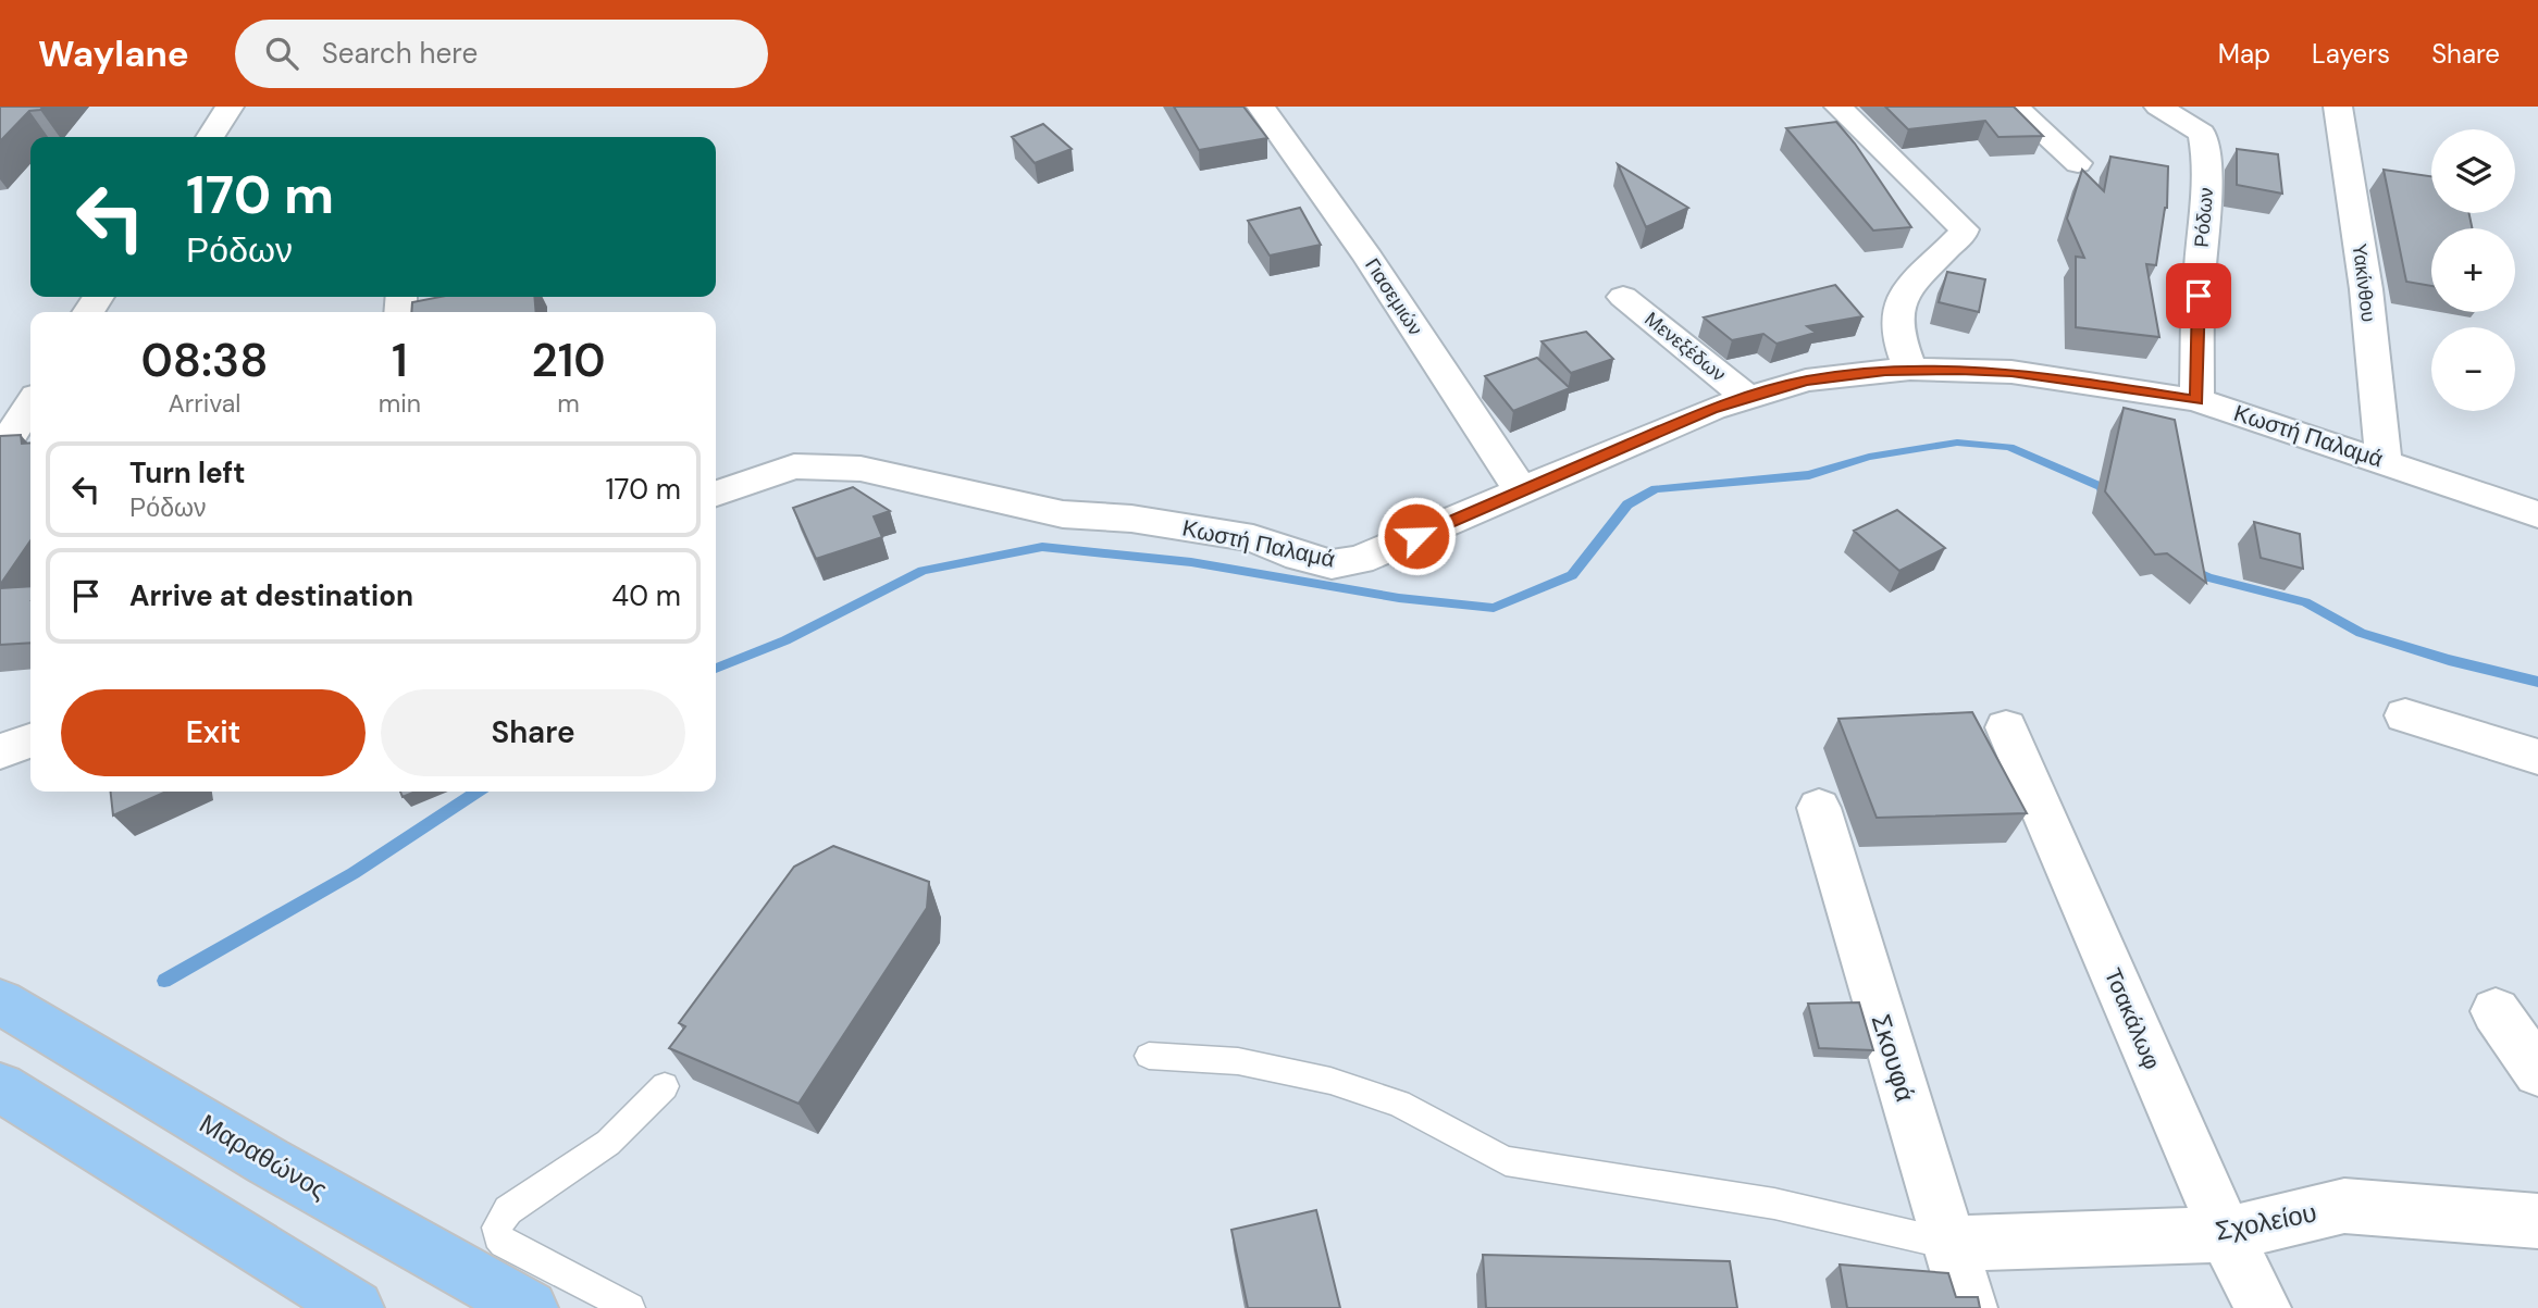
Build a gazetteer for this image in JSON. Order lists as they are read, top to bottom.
{
  "streets": {
    "main road": ["Μαραθώνος"],
    "street": [
      "Ρόδων",
      "Υακίνθου",
      "Γιασεμιών",
      "Μενεξέδων",
      "Κωστή Παλαμά",
      "Τσακάλωφ",
      "Σκουφά",
      "Σχολείου"
    ]
  },
  "crossings": [
    ["Ρόδων", "Κωστή Παλαμά"],
    ["Υακίνθου", "Κωστή Παλαμά"],
    ["Γιασεμιών", "Κωστή Παλαμά"],
    ["Μενεξέδων", "Κωστή Παλαμά"],
    ["Τσακάλωφ", "Σχολείου"],
    ["Σκουφά", "Σχολείου"]
  ],
  "page": {
    "header": "Waylane",
    "search": "Search here",
    "nav": ["Map", "Layers", "Share"],
    "map_buttons": ["+", "−"],
    "turn": ["170 m", "Ρόδων"],
    "eta": [
      "08:38",
      "Arrival",
      "1",
      "min",
      "210",
      "m"
    ],
    "list": [
      {
        "name": "Turn left",
        "note": "Ρόδων",
        "value": "170 m"
      },
      {
        "name": "Arrive at destination",
        "value": "40 m"
      }
    ],
    "buttons": ["Exit", "Share"]
  }
}
